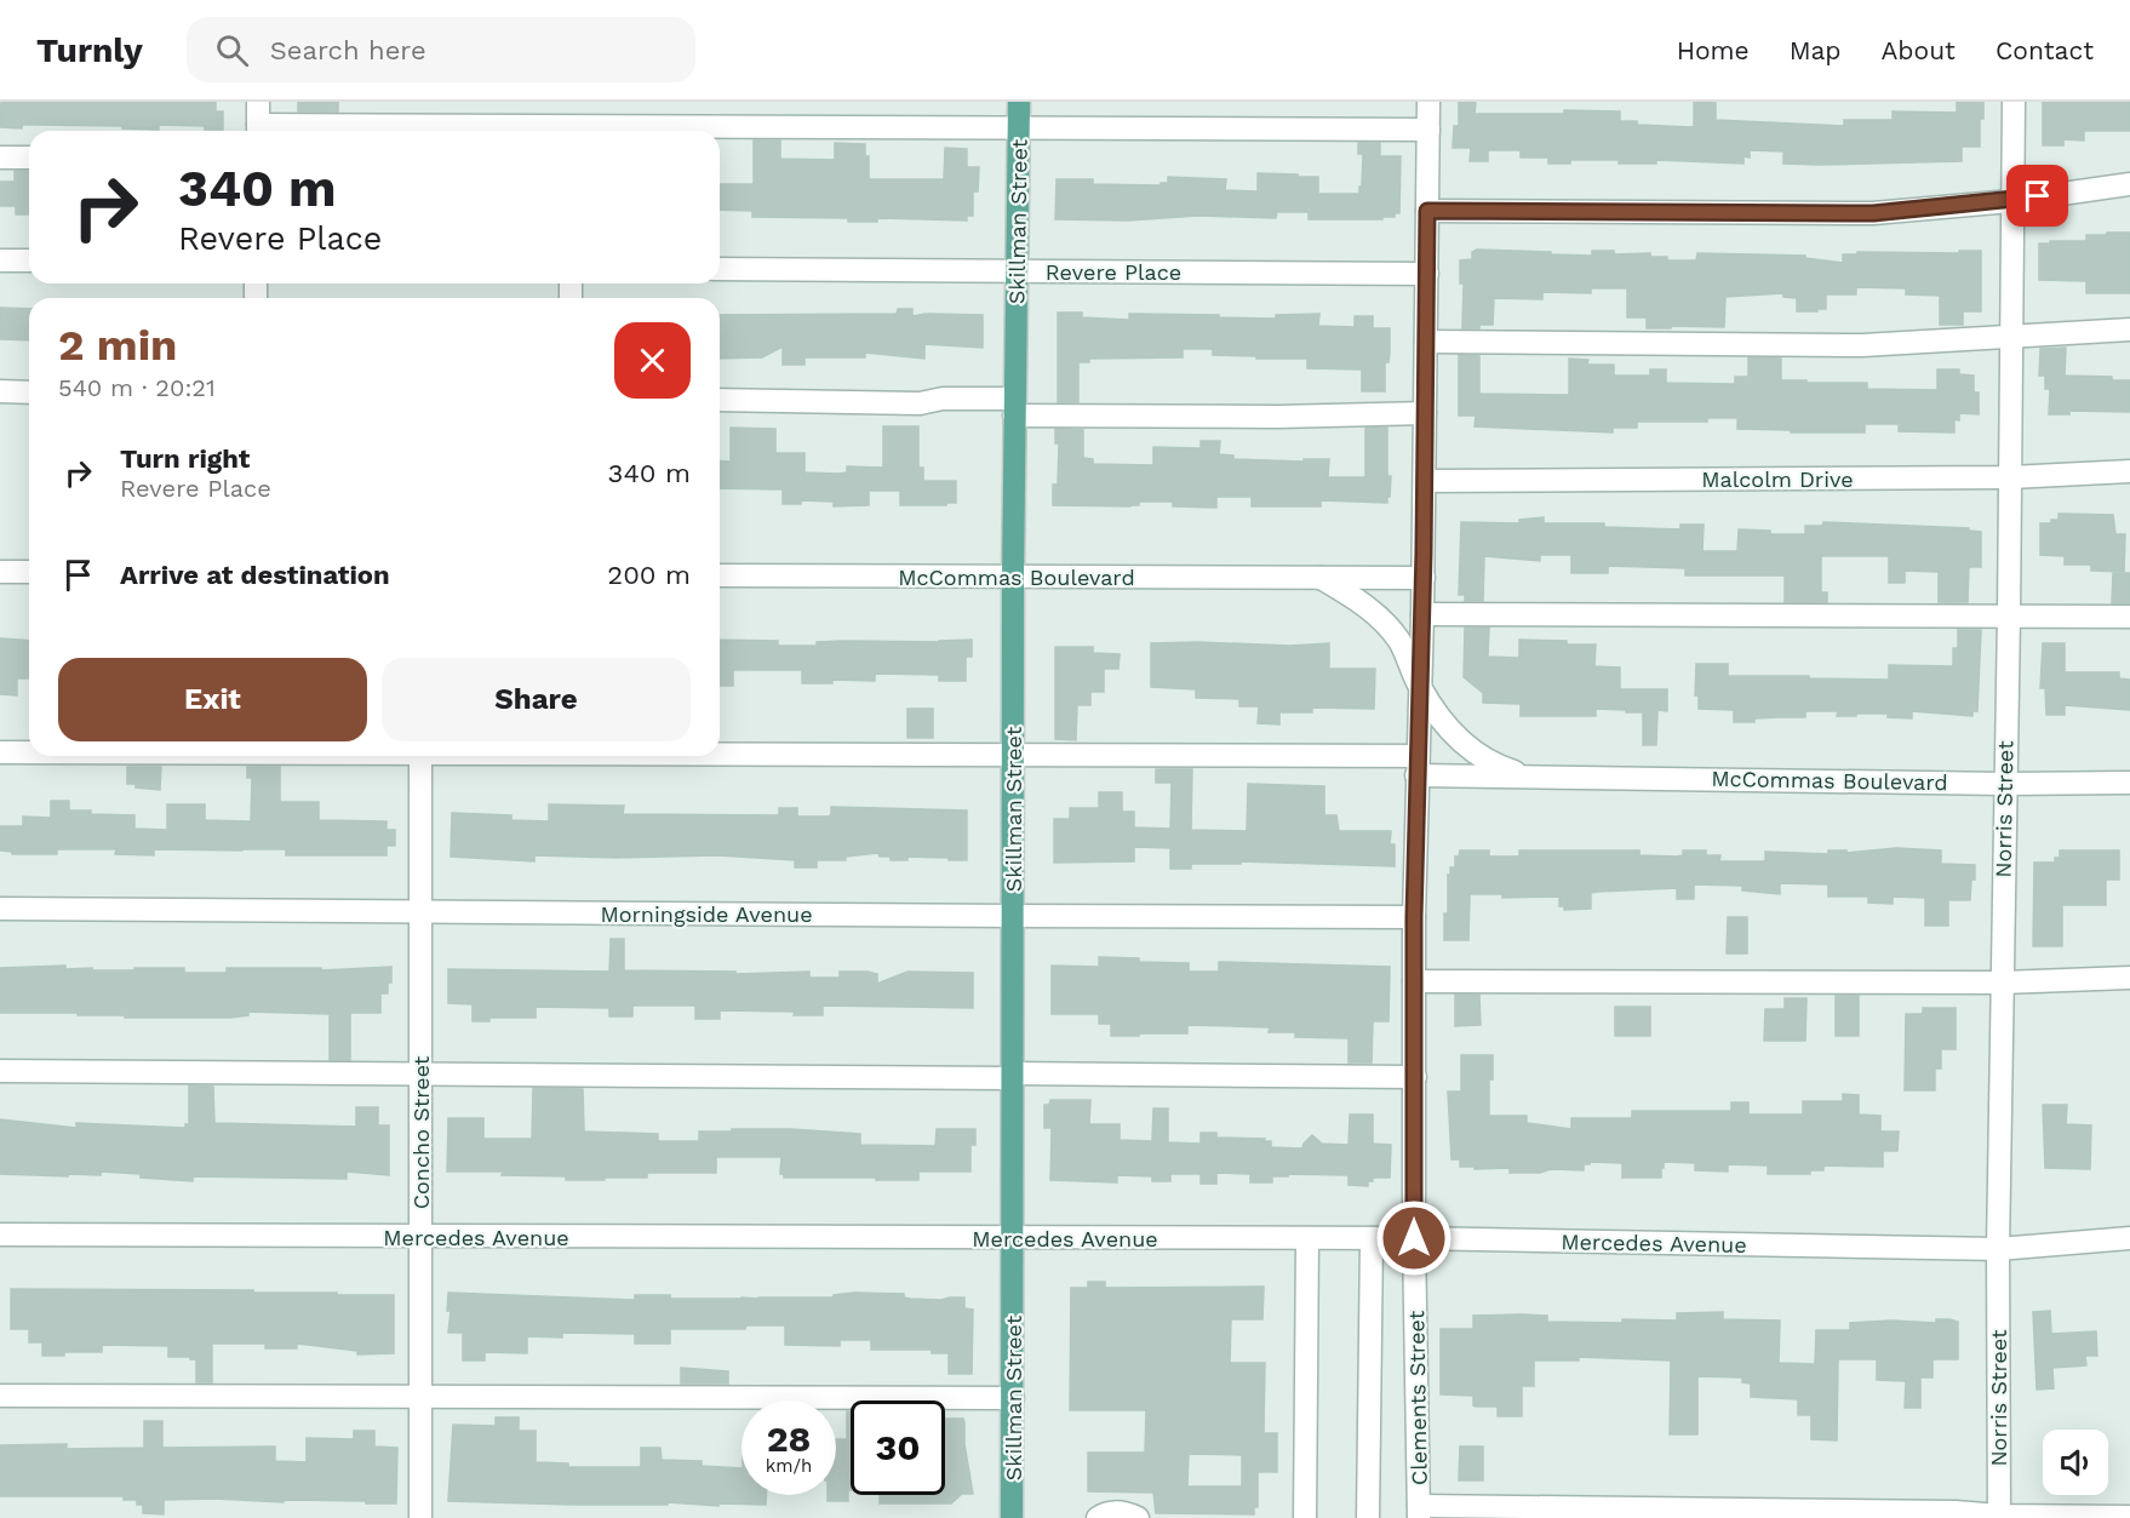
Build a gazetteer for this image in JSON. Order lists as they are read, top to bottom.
{
  "streets": {
    "main road": ["Skillman Street"],
    "street": [
      "Revere Place",
      "Malcolm Drive",
      "McCommas Boulevard",
      "Norris Street",
      "Morningside Avenue",
      "Concho Street",
      "Mercedes Avenue",
      "Clements Street"
    ]
  },
  "crossings": [
    ["Skillman Street", "Revere Place"],
    ["Skillman Street", "McCommas Boulevard"],
    ["Skillman Street", "Morningside Avenue"],
    ["Skillman Street", "Mercedes Avenue"],
    ["Revere Place", "Clements Street"],
    ["Malcolm Drive", "Norris Street"],
    ["Malcolm Drive", "Clements Street"],
    ["McCommas Boulevard", "Norris Street"],
    ["McCommas Boulevard", "Clements Street"],
    ["Norris Street", "Mercedes Avenue"],
    ["Morningside Avenue", "Concho Street"],
    ["Morningside Avenue", "Clements Street"],
    ["Concho Street", "Mercedes Avenue"],
    ["Mercedes Avenue", "Clements Street"]
  ],
  "page": {
    "header": "Turnly",
    "search": "Search here",
    "nav": [
      "Home",
      "Map",
      "About",
      "Contact"
    ],
    "turn": ["340 m", "Revere Place"],
    "heading": ["2 min", "540 m · 20:21"],
    "list": [
      {
        "name": "Turn right",
        "note": "Revere Place",
        "value": "340 m"
      },
      {
        "name": "Arrive at destination",
        "value": "200 m"
      }
    ],
    "buttons": ["Exit", "Share"],
    "speed": "28 km/h",
    "limit": "30"
  }
}
